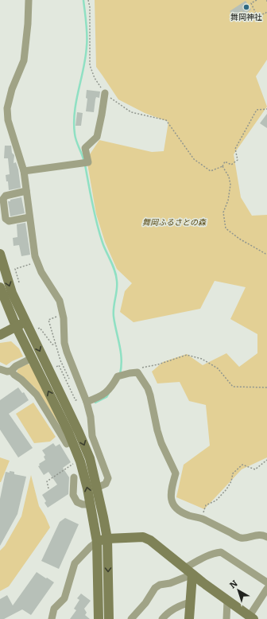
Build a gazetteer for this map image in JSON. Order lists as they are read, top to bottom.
{
  "parks": ["舞岡ふるさとの森"],
  "places": ["舞岡神社"],
  "north": "top left"
}
